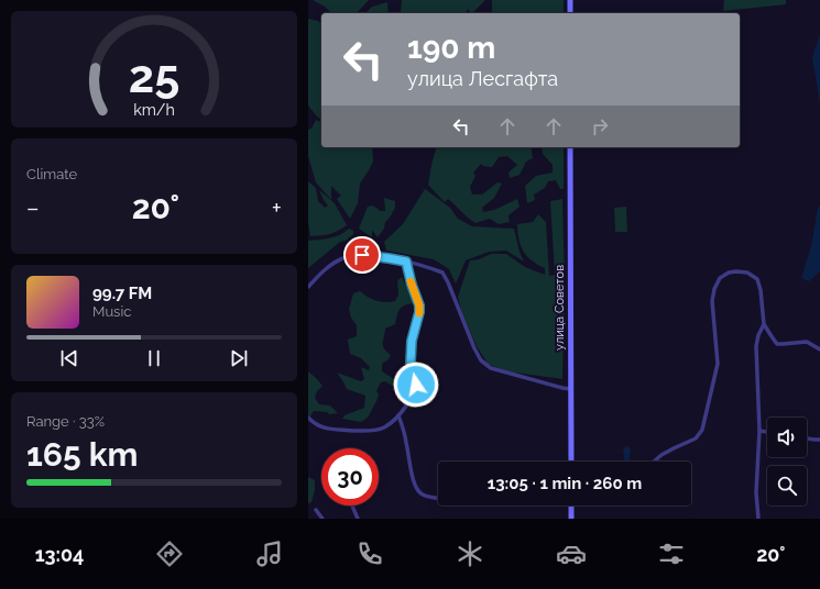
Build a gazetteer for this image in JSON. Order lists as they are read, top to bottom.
{
  "streets": {
    "main road": ["улица Советов"]
  },
  "page": {
    "turn": ["190 m", "улица Лесгафта"],
    "tile": [
      "Climate",
      ["Range · 33%", "165 km"]
    ],
    "heat": ["−", "20°", "+"],
    "song": ["99.7 FM", "Music"],
    "limit": "30",
    "trip": "13:05 · 1 min · 260 m",
    "tabs": ["13:04", "20°"],
    "gauge": ["25", "km/h"]
  }
}
